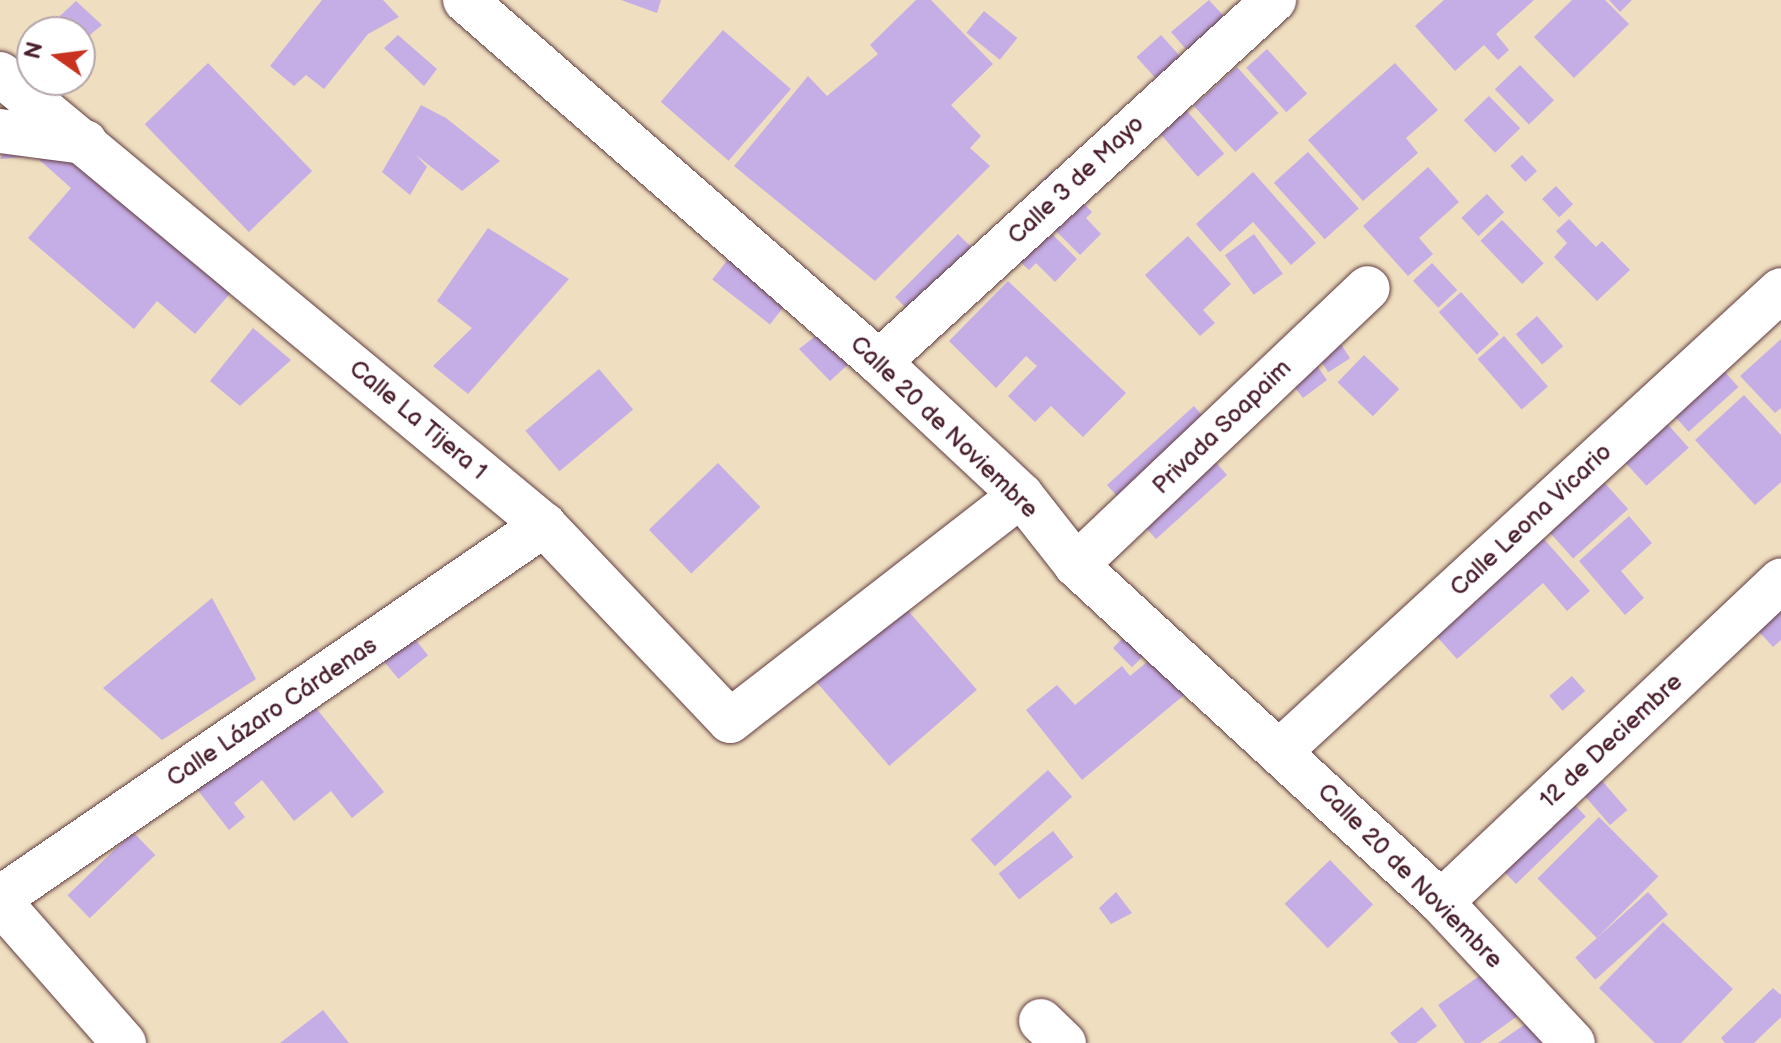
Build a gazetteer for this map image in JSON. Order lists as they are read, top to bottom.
{
  "streets": {
    "street": [
      "Calle 3 de Mayo",
      "Calle La Tijera 1",
      "Calle 20 de Noviembre",
      "Privada Soapaim",
      "Calle Leona Vicario",
      "Calle Lázaro Cárdenas",
      "12 de Deciembre"
    ]
  },
  "crossings": [
    ["Calle 3 de Mayo", "Calle 20 de Noviembre"],
    ["Calle La Tijera 1", "Calle 20 de Noviembre"],
    ["Calle La Tijera 1", "Calle Lázaro Cárdenas"],
    ["Calle 20 de Noviembre", "Privada Soapaim"],
    ["Calle 20 de Noviembre", "Calle Leona Vicario"],
    ["Calle 20 de Noviembre", "12 de Deciembre"]
  ],
  "north": "left"
}
